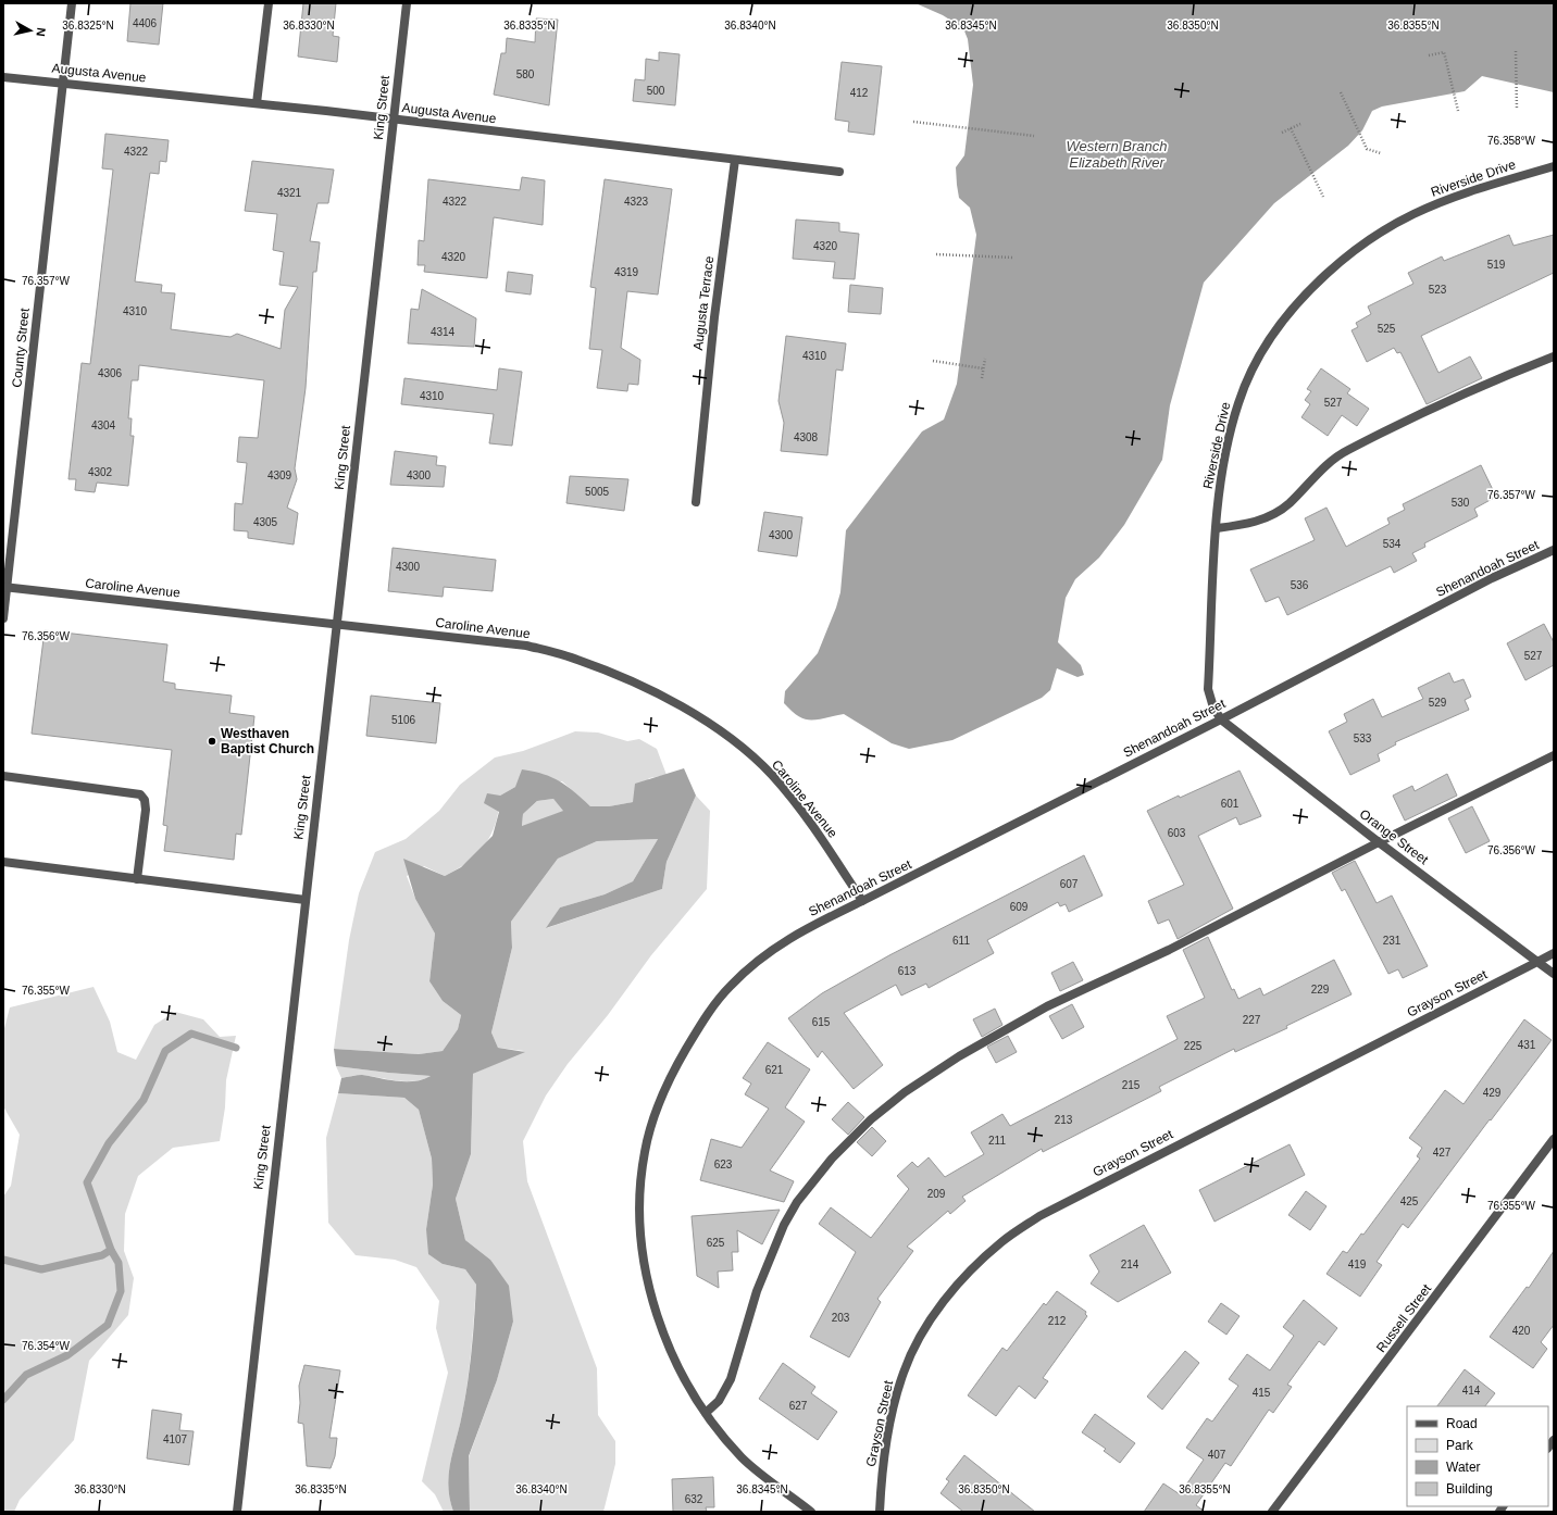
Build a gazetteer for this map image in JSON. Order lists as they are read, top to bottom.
{
  "streets": {
    "street": [
      "Augusta Avenue",
      "King Street",
      "Riverside Drive",
      "Augusta Terrace",
      "County Street",
      "Shenandoah Street",
      "Caroline Avenue",
      "Orange Street",
      "Grayson Street",
      "Russell Street"
    ]
  },
  "crossings": [
    ["Augusta Avenue", "King Street"],
    ["Augusta Avenue", "Augusta Terrace"],
    ["Augusta Avenue", "County Street"],
    ["King Street", "Caroline Avenue"],
    ["Riverside Drive", "Shenandoah Street"],
    ["Riverside Drive", "Orange Street"],
    ["County Street", "Caroline Avenue"],
    ["Shenandoah Street", "Caroline Avenue"],
    ["Shenandoah Street", "Orange Street"],
    ["Orange Street", "Grayson Street"]
  ],
  "water": ["Western Branch Elizabeth River"],
  "places": ["Westhaven Baptist Church"],
  "house_numbers": [
    "4406",
    "580",
    "500",
    "412",
    "4322",
    "4321",
    "4322",
    "4323",
    "4320",
    "4320",
    "519",
    "4319",
    "523",
    "4310",
    "525",
    "4314",
    "4310",
    "4306",
    "4310",
    "527",
    "4304",
    "4308",
    "4302",
    "4309",
    "4300",
    "5005",
    "530",
    "4305",
    "4300",
    "534",
    "4300",
    "536",
    "527",
    "529",
    "5106",
    "533",
    "601",
    "603",
    "607",
    "609",
    "611",
    "231",
    "613",
    "229",
    "227",
    "615",
    "431",
    "225",
    "621",
    "215",
    "429",
    "213",
    "211",
    "427",
    "623",
    "209",
    "425",
    "625",
    "214",
    "419",
    "203",
    "212",
    "420",
    "414",
    "415",
    "627",
    "4107",
    "407",
    "632"
  ],
  "legend": [
    "Road",
    "Park",
    "Water",
    "Building"
  ],
  "north": "right",
  "coordinates": [
    "36.8325°N",
    "36.8330°N",
    "36.8335°N",
    "36.8340°N",
    "36.8345°N",
    "36.8350°N",
    "36.8355°N",
    "76.358°W",
    "76.357°W",
    "76.356°W",
    "76.355°W",
    "76.354°W"
  ]
}
